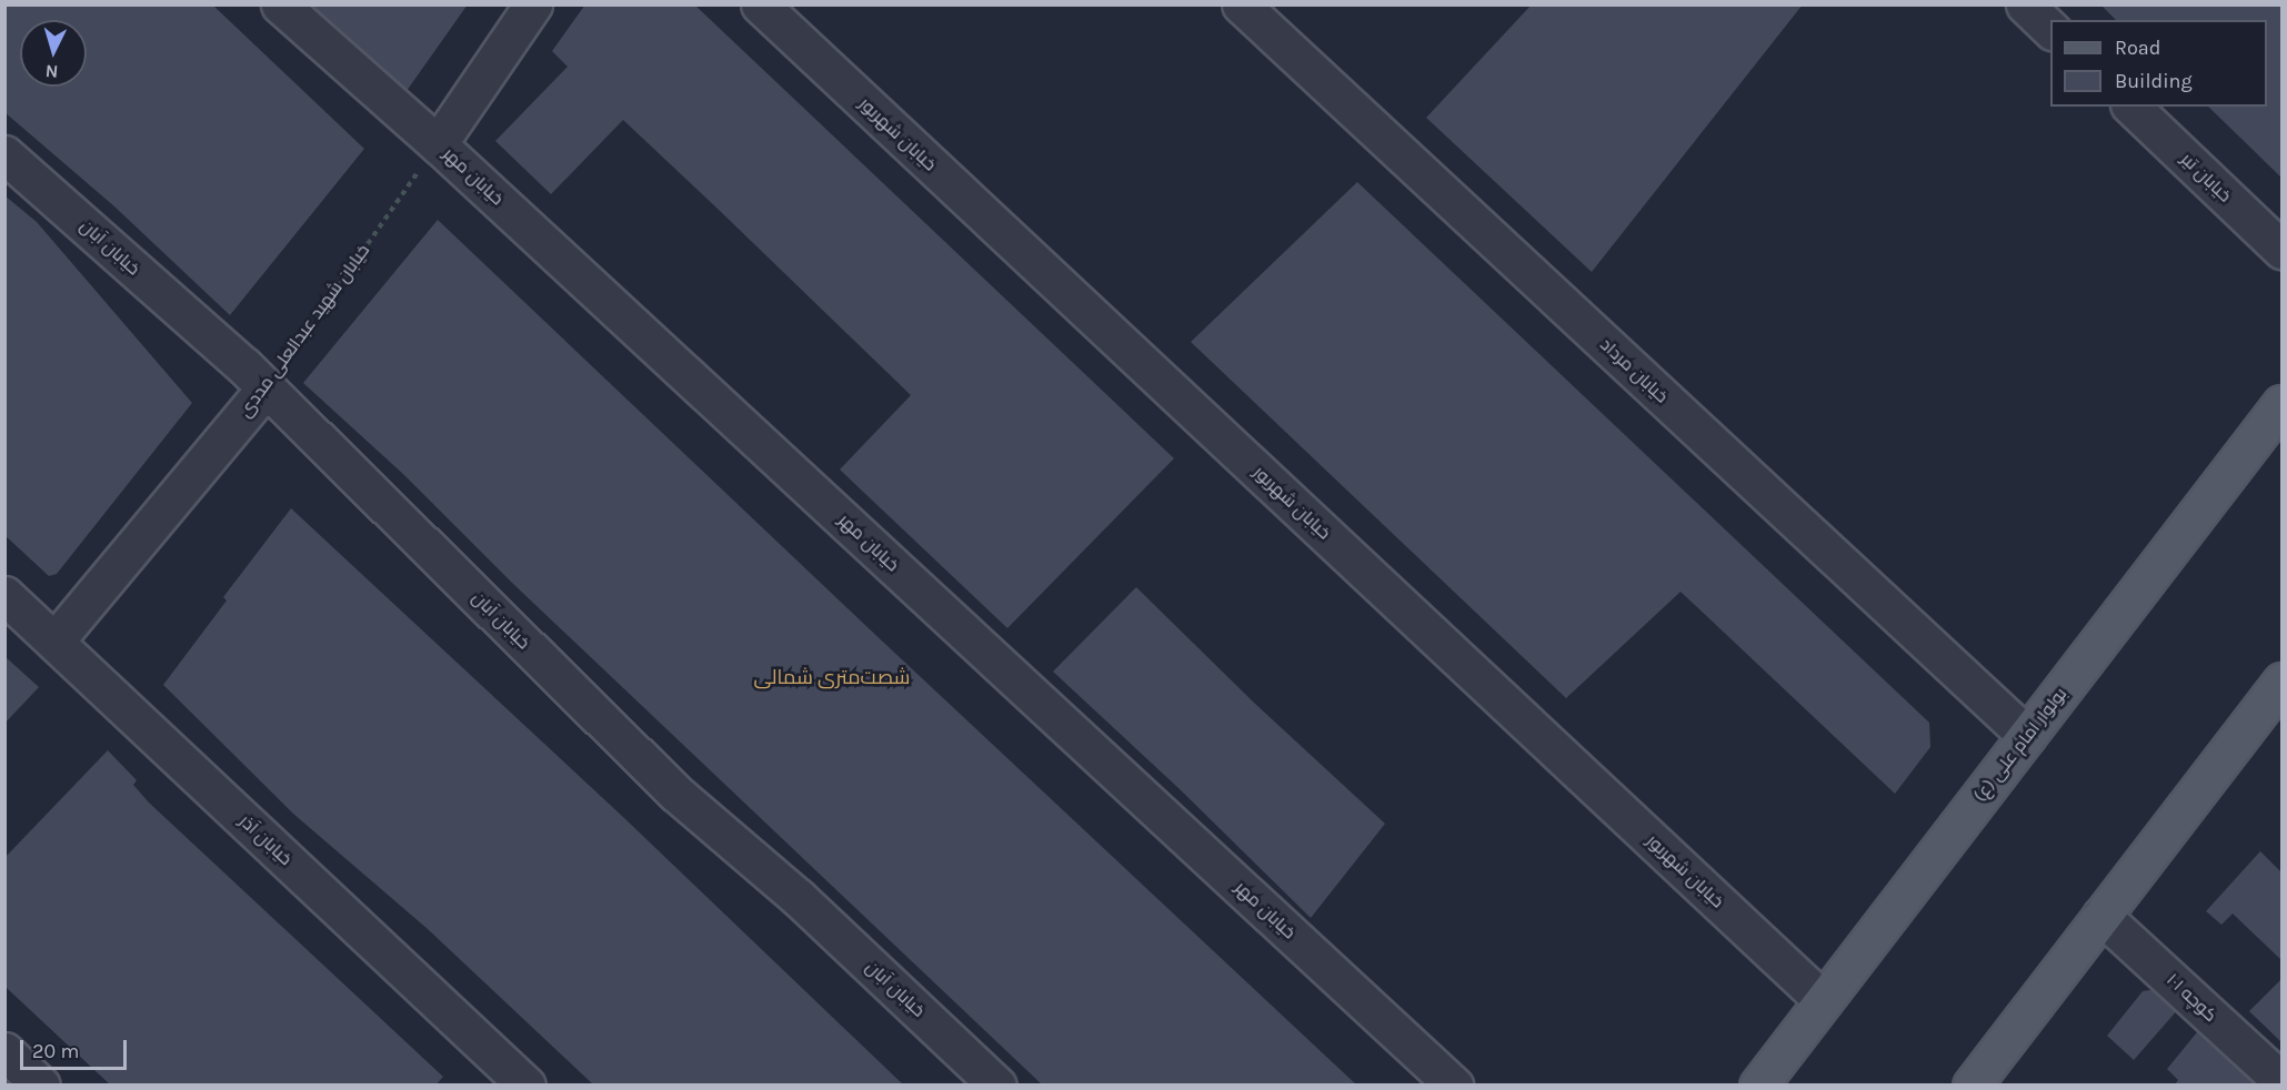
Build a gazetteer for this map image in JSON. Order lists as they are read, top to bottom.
{
  "streets": {
    "main road": ["بولوار امام علی (ع)"],
    "street": [
      "خیابان شهریور",
      "خیابان مهر",
      "خیابان تیر",
      "خیابان آبان",
      "خیابان شهید عبدالعلی مددی",
      "خیابان مرداد",
      "خیابان آذر",
      "کوچه ۱۰۱"
    ]
  },
  "crossings": [
    ["خیابان شهریور", "بولوار امام علی (ع)"],
    ["خیابان مهر", "خیابان شهید عبدالعلی مددی"],
    ["خیابان آبان", "خیابان شهید عبدالعلی مددی"],
    ["خیابان شهید عبدالعلی مددی", "خیابان آذر"],
    ["خیابان مرداد", "بولوار امام علی (ع)"]
  ],
  "districts": ["شصت‌متری شمالی"],
  "legend": ["Road", "Building"],
  "scale_bar": "20 m",
  "north": "bottom"
}
